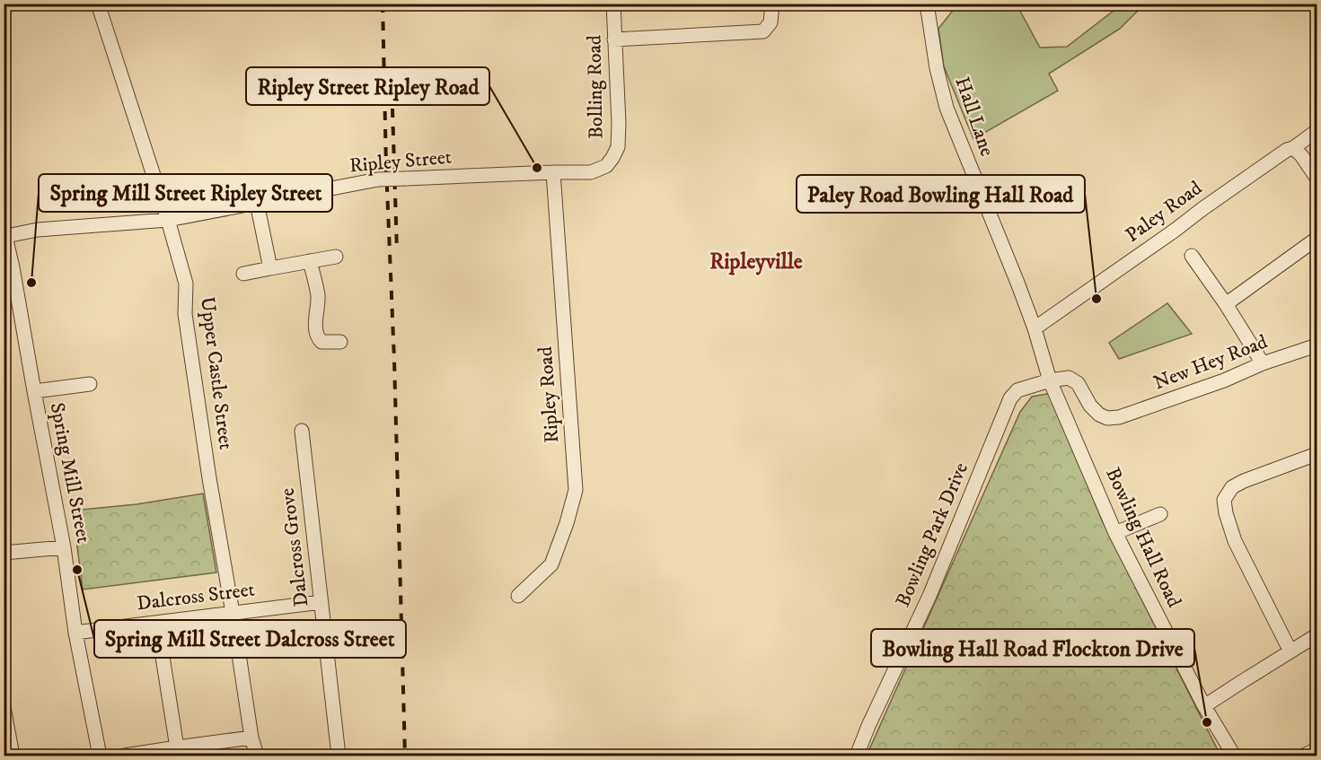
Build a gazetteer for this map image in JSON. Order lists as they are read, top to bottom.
{
  "streets": {
    "street": [
      "Bolling Road",
      "Hall Lane",
      "Ripley Street",
      "Paley Road",
      "New Hey Road",
      "Upper Castle Street",
      "Ripley Road",
      "Spring Mill Street",
      "Bowling Park Drive",
      "Bowling Hall Road",
      "Dalcross Grove",
      "Dalcross Street"
    ]
  },
  "crossings": [
    ["Bolling Road", "Ripley Street"],
    ["Hall Lane", "Paley Road"],
    ["Hall Lane", "Bowling Hall Road"],
    ["Ripley Street", "Upper Castle Street"],
    ["Ripley Street", "Ripley Road"],
    ["Ripley Street", "Spring Mill Street"],
    ["Paley Road", "Bowling Hall Road"],
    ["New Hey Road", "Bowling Park Drive"],
    ["New Hey Road", "Bowling Hall Road"],
    ["Upper Castle Street", "Dalcross Street"],
    ["Spring Mill Street", "Dalcross Street"],
    ["Bowling Park Drive", "Bowling Hall Road"],
    ["Dalcross Grove", "Dalcross Street"]
  ],
  "districts": ["Ripleyville"],
  "places": [
    "Ripley Street Ripley Road",
    "Spring Mill Street Ripley Street",
    "Paley Road Bowling Hall Road",
    "Spring Mill Street Dalcross Street",
    "Bowling Hall Road Flockton Drive"
  ]
}
